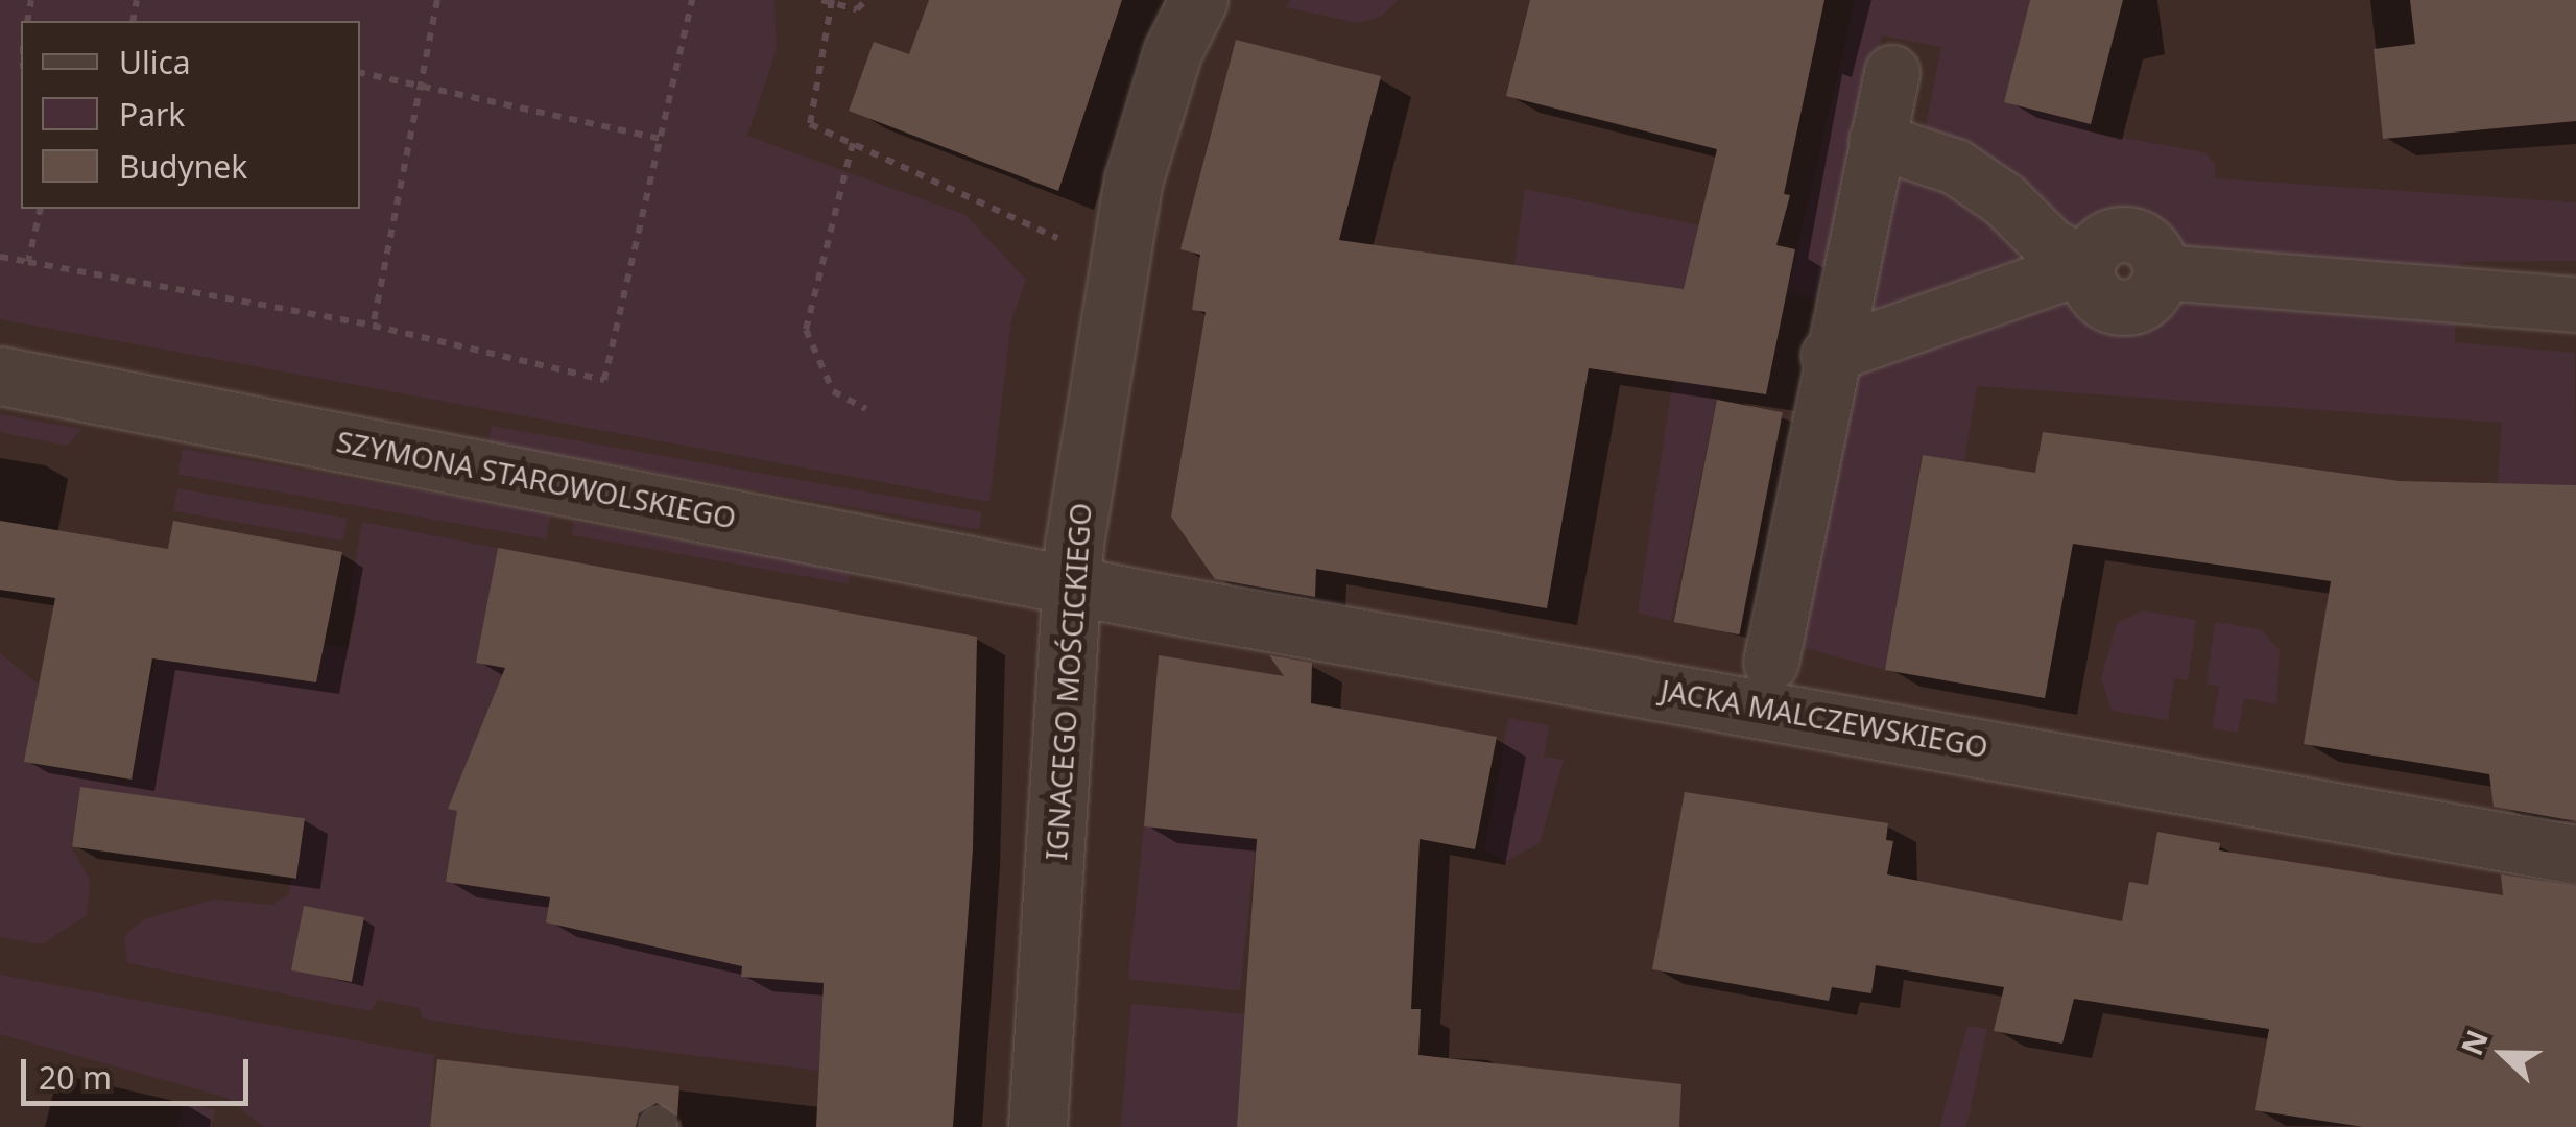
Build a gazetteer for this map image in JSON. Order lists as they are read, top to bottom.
{
  "streets": {
    "street": ["SZYMONA STAROWOLSKIEGO", "IGNACEGO MOŚCICKIEGO", "JACKA MALCZEWSKIEGO"]
  },
  "crossings": [
    ["SZYMONA STAROWOLSKIEGO", "IGNACEGO MOŚCICKIEGO"],
    ["SZYMONA STAROWOLSKIEGO", "JACKA MALCZEWSKIEGO"],
    ["IGNACEGO MOŚCICKIEGO", "JACKA MALCZEWSKIEGO"]
  ],
  "legend": ["Ulica", "Park", "Budynek"],
  "scale_bar": "20 m",
  "north": "left"
}
